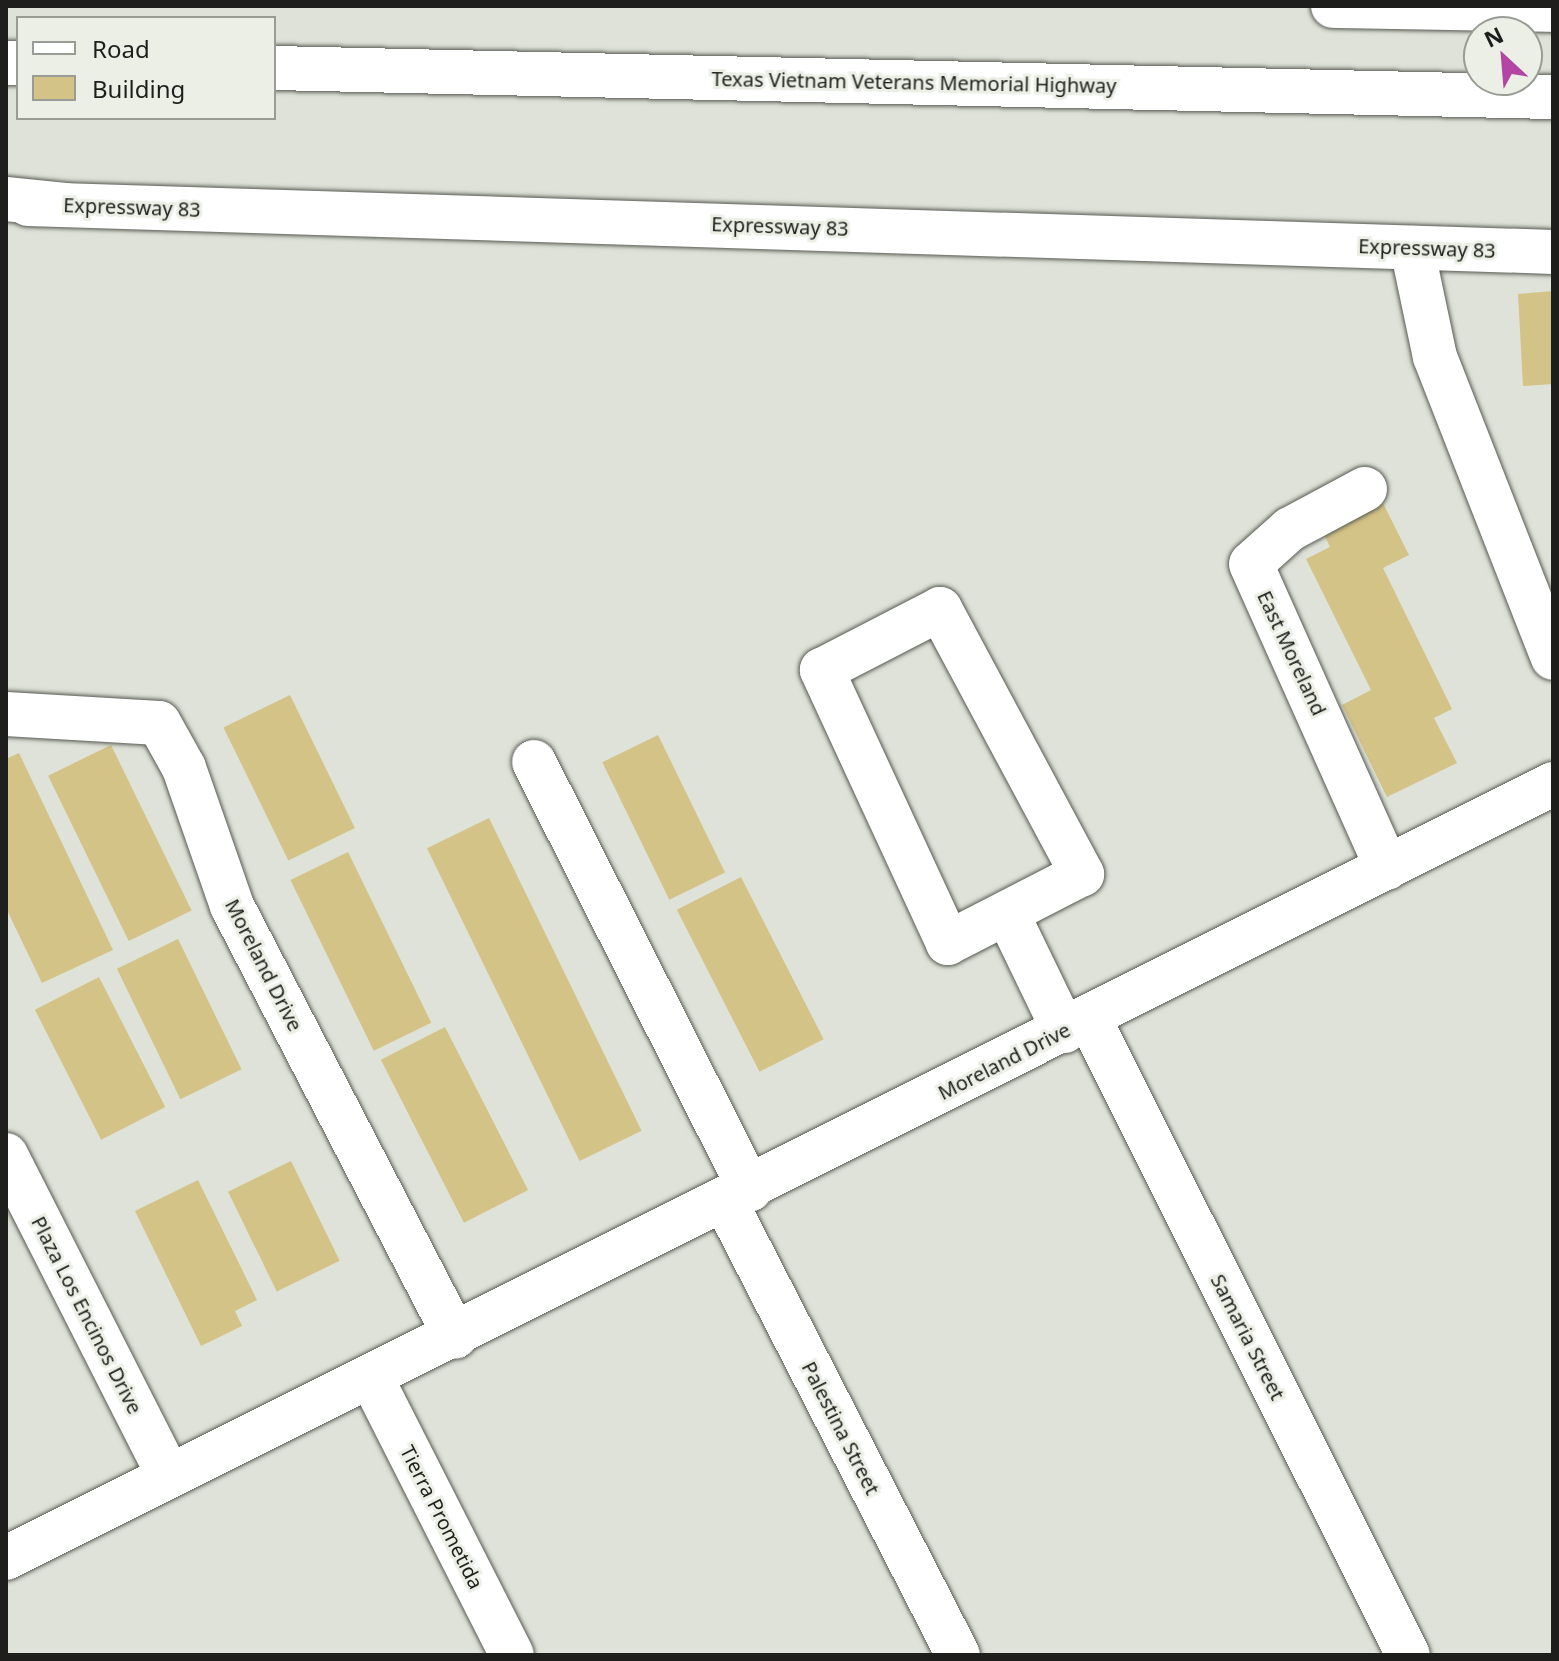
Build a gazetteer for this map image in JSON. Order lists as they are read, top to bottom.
{
  "streets": {
    "main road": [
      "Texas Vietnam Veterans Memorial Highway",
      "Expressway 83",
      "East Moreland",
      "Moreland Drive",
      "Plaza Los Encinos Drive",
      "Samaria Street",
      "Palestina Street",
      "Tierra Prometida"
    ]
  },
  "crossings": [
    ["East Moreland", "Moreland Drive"],
    ["Moreland Drive", "Plaza Los Encinos Drive"],
    ["Moreland Drive", "Samaria Street"],
    ["Moreland Drive", "Palestina Street"],
    ["Moreland Drive", "Tierra Prometida"]
  ],
  "legend": ["Road", "Building"],
  "north": "top left"
}
